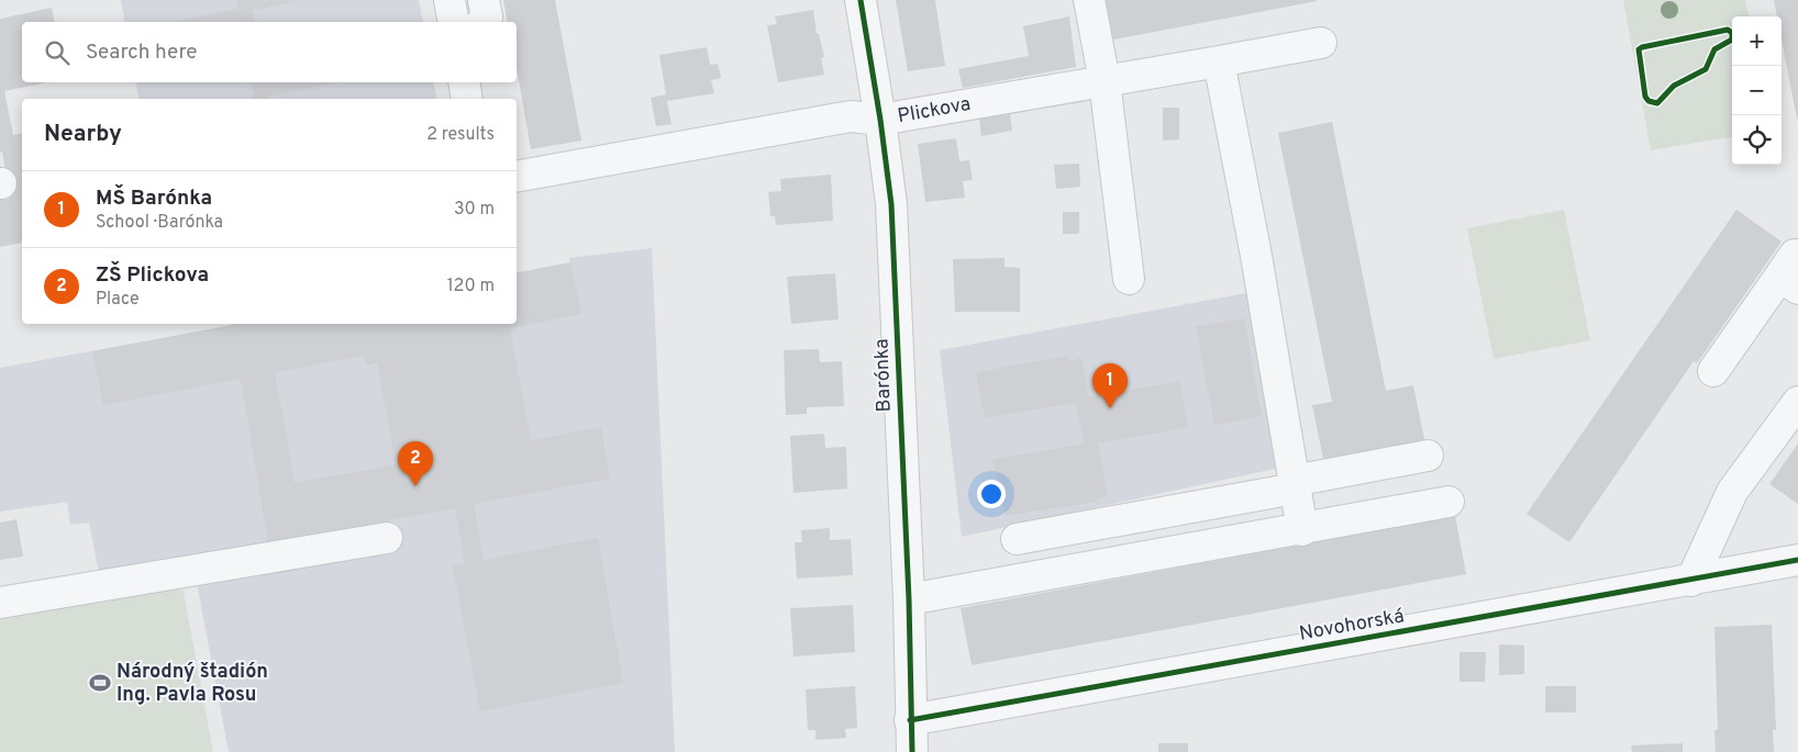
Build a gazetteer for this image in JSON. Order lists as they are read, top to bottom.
{
  "streets": {
    "street": ["Plickova", "Barónka", "Novohorská"]
  },
  "crossings": [
    ["Plickova", "Barónka"],
    ["Barónka", "Novohorská"]
  ],
  "places": {
    "sports": ["Národný štadión Ing. Pavla Rosu"]
  },
  "page": {
    "map_buttons": ["+", "−"],
    "search": "Search here",
    "heading": ["Nearby", "2 results"],
    "list": [
      {
        "mark": "1",
        "name": "MŠ Barónka",
        "note": "School · Barónka",
        "value": "30 m"
      },
      {
        "mark": "2",
        "name": "ZŠ Plickova",
        "note": "Place",
        "value": "120 m"
      }
    ],
    "pins": ["1", "2"]
  }
}
